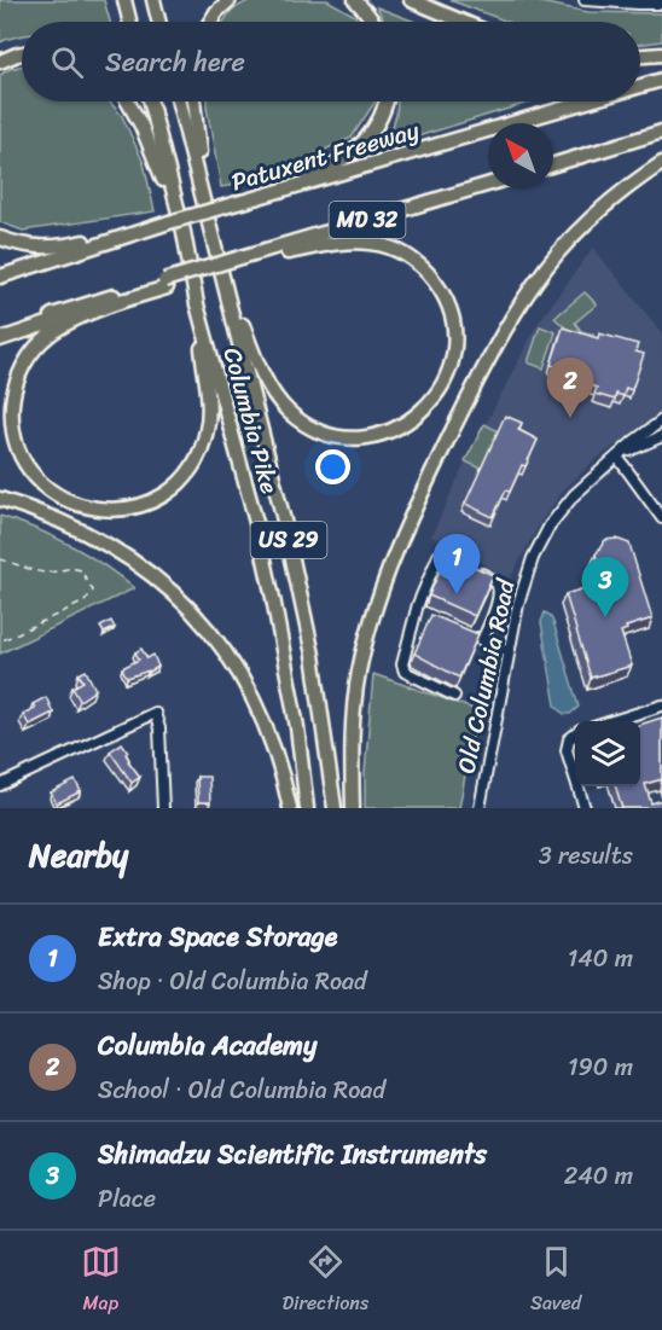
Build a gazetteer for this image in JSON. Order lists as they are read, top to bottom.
{
  "streets": {
    "highway": [
      "Patuxent Freeway",
      "MD 32",
      "Columbia Pike",
      "US 29"
    ],
    "street": ["Old Columbia Road"]
  },
  "north": "top left",
  "page": {
    "search": "Search here",
    "pins": ["2", "1", "3"],
    "heading": ["Nearby", "3 results"],
    "list": [
      {
        "mark": "1",
        "name": "Extra Space Storage",
        "note": "Shop · Old Columbia Road",
        "value": "140 m"
      },
      {
        "mark": "2",
        "name": "Columbia Academy",
        "note": "School · Old Columbia Road",
        "value": "190 m"
      },
      {
        "mark": "3",
        "name": "Shimadzu Scientific Instruments",
        "note": "Place",
        "value": "240 m"
      }
    ],
    "nav": ["Map", "Directions", "Saved"]
  }
}
